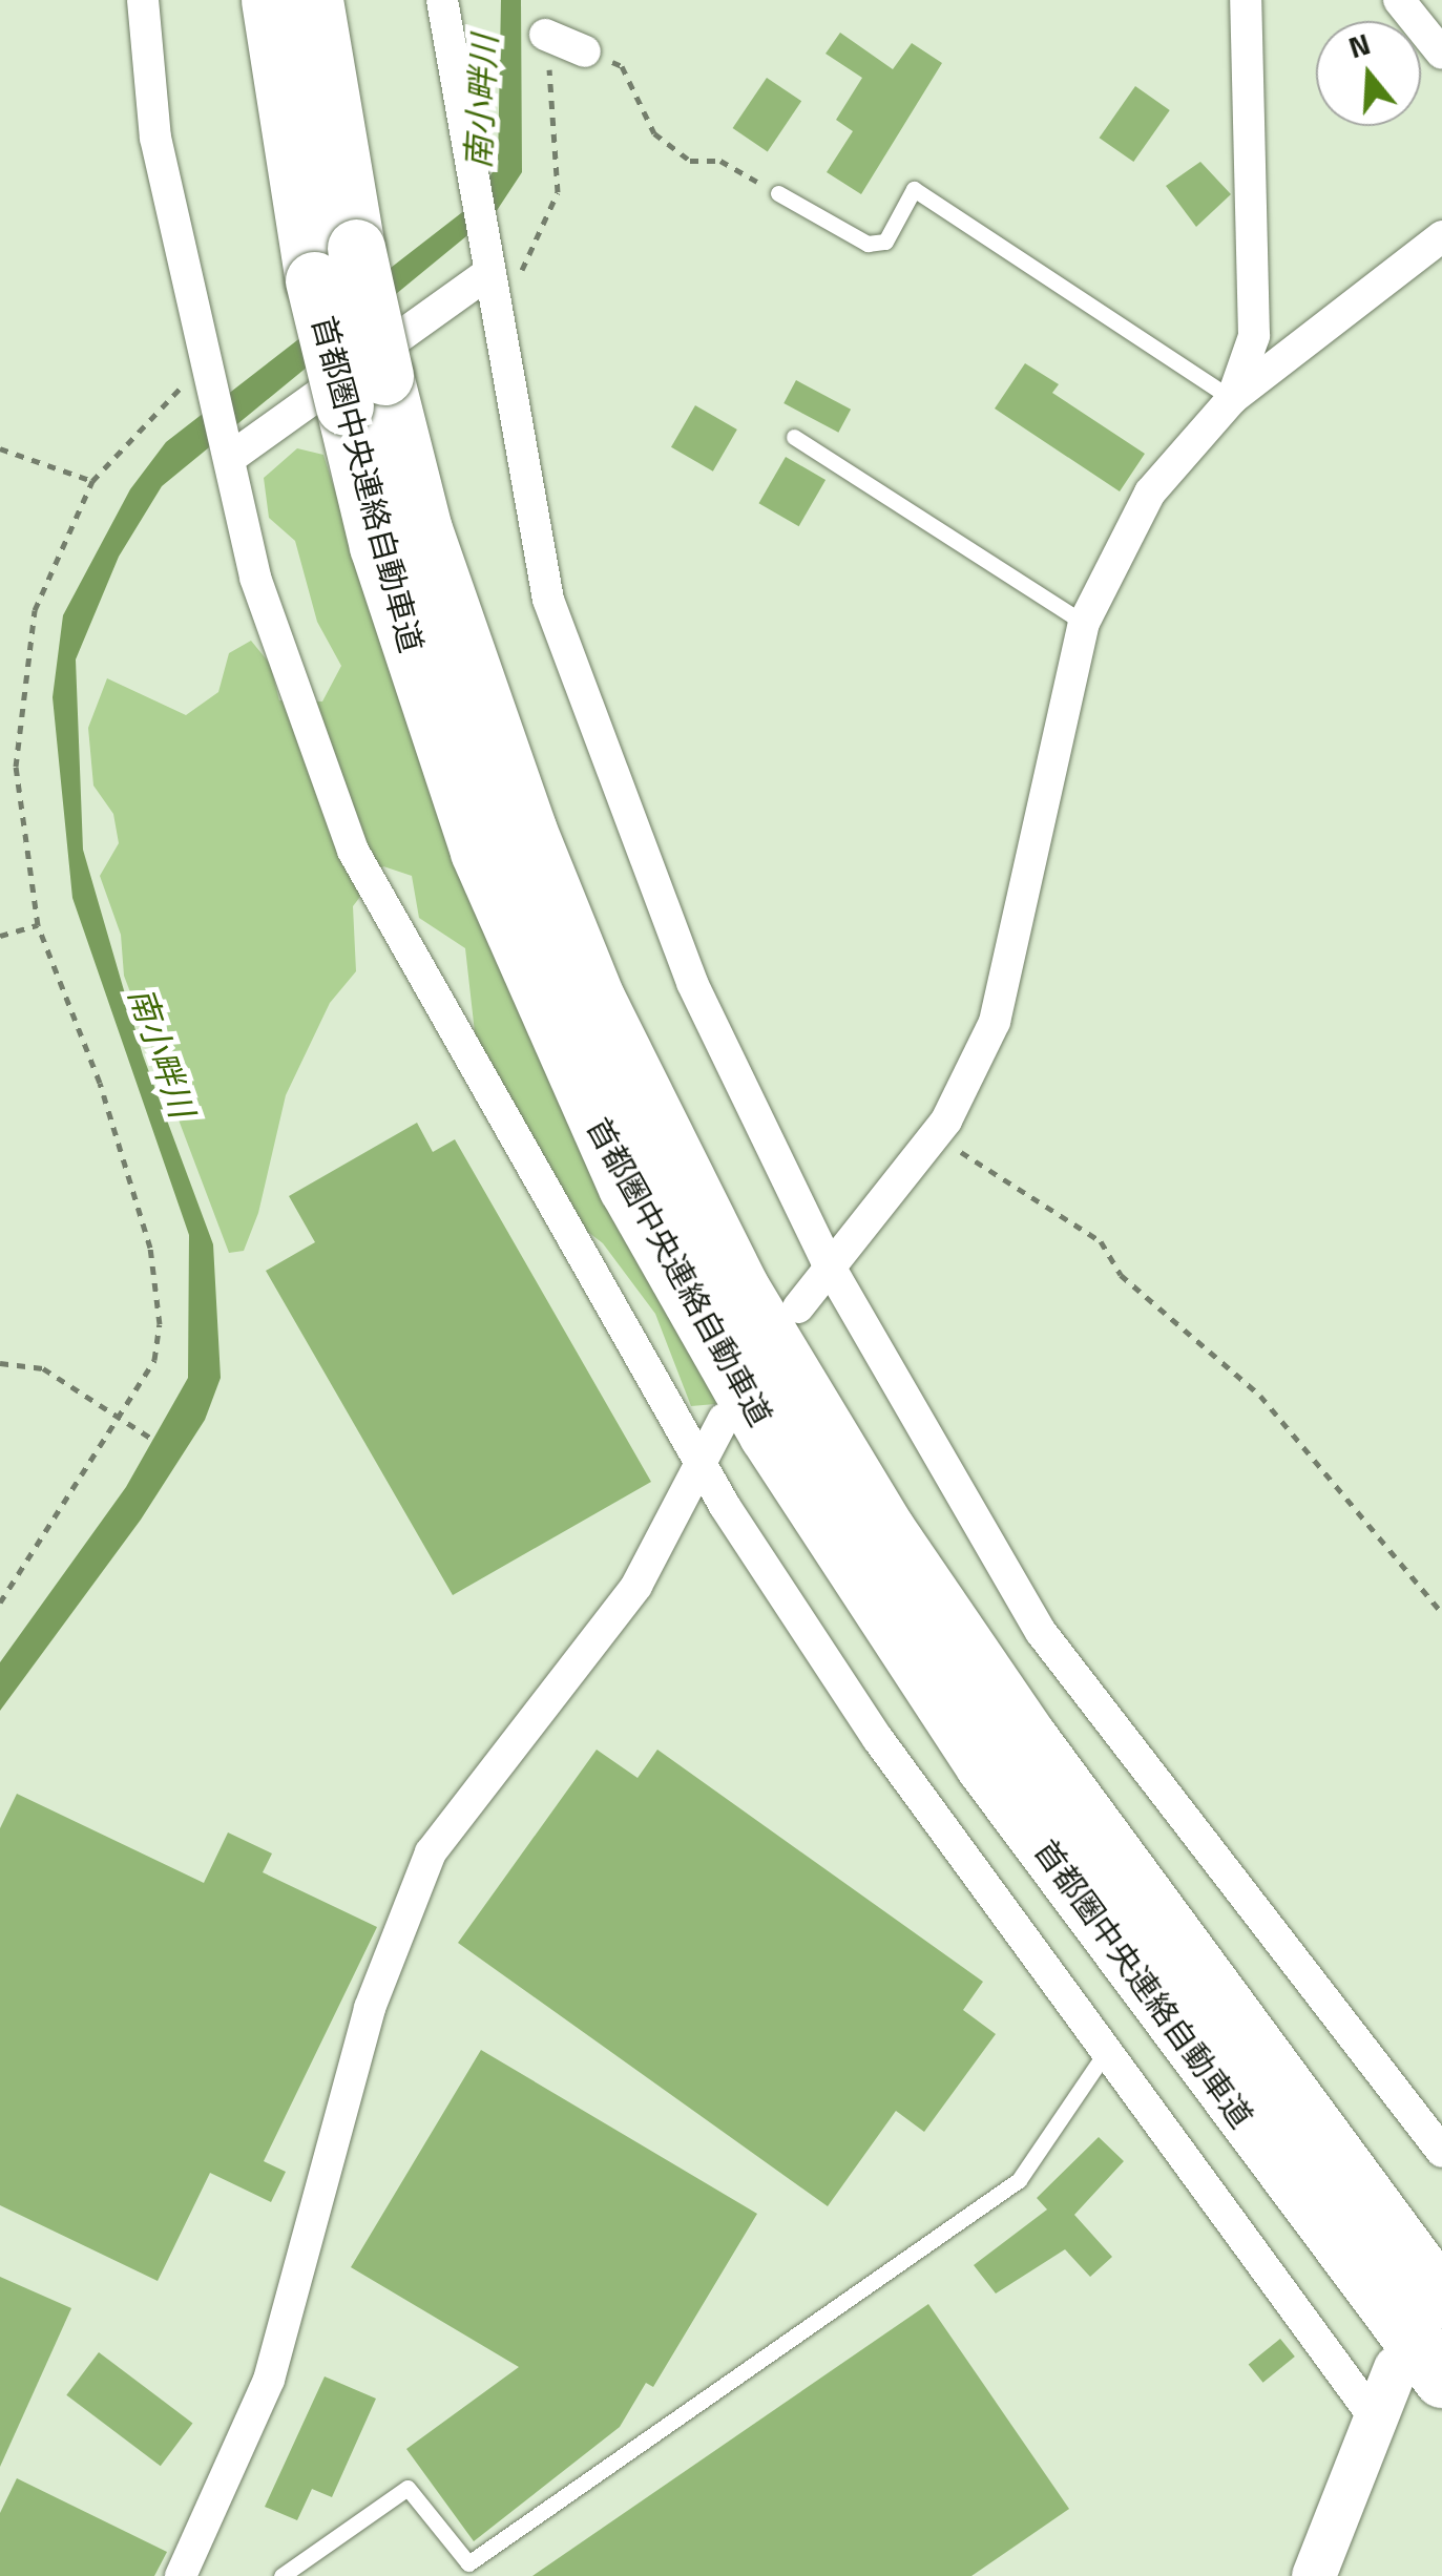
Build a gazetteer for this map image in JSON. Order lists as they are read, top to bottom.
{
  "streets": {
    "highway": ["首都圏中央連絡自動車道"]
  },
  "water": ["南小畔川"],
  "north": "top"
}
